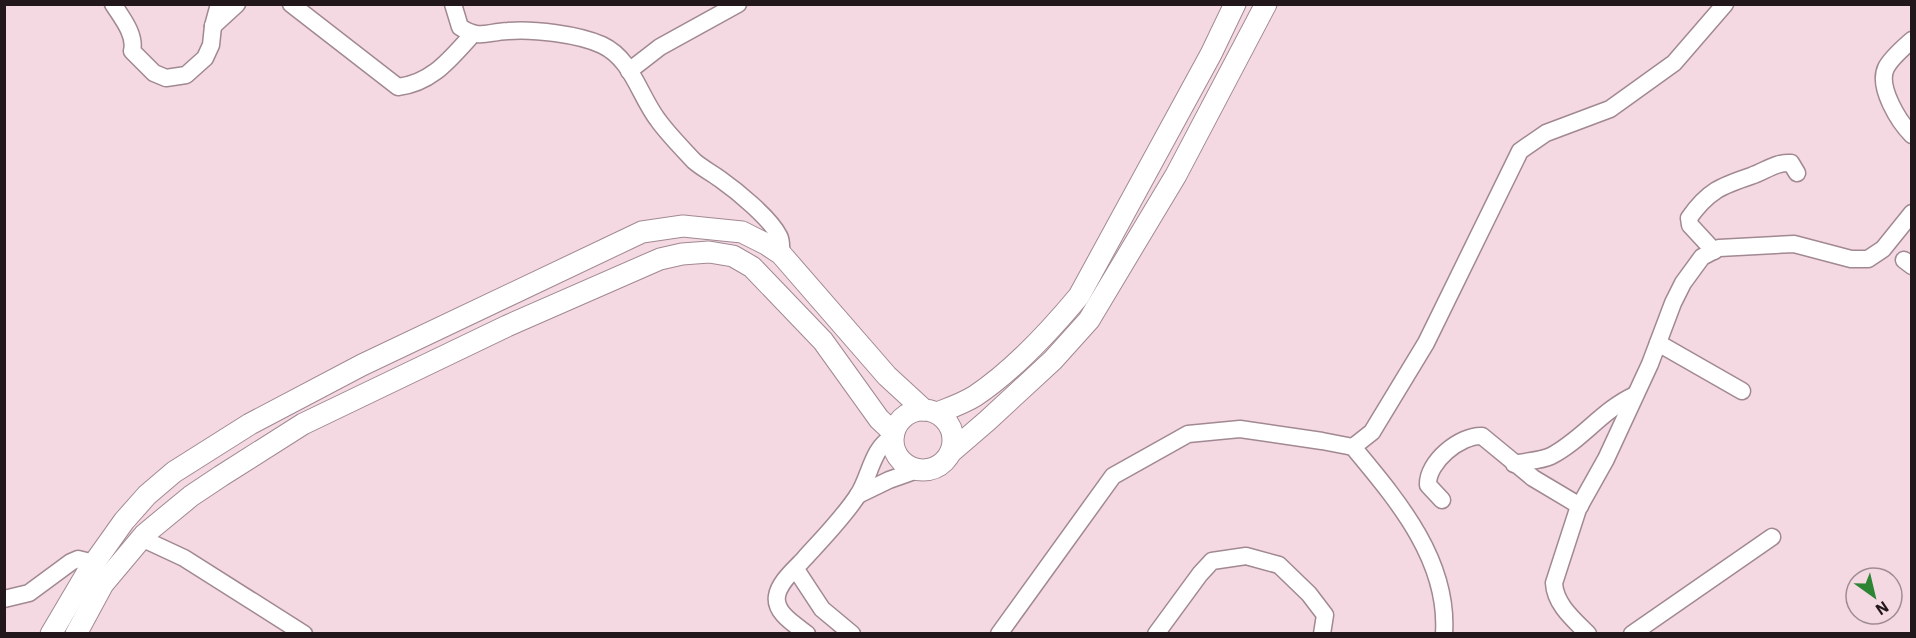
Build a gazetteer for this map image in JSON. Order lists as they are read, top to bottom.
{
  "north": "bottom right"
}
